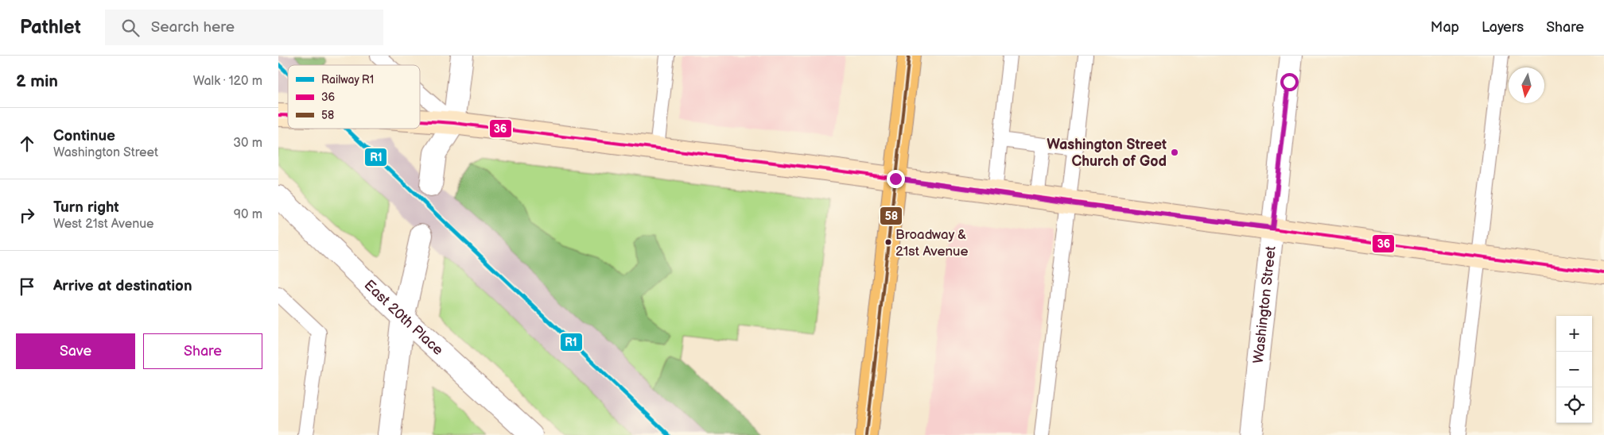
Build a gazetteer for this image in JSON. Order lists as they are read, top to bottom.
{
  "streets": {
    "street": ["Washington Street", "East 20th Place"]
  },
  "places": ["Washington Street Church of God", "Broadway & 21st Avenue"],
  "lines": ["transit line 58", "rail line R1", "transit line 36"],
  "legend": ["Railway R1", "36", "58"],
  "north": "bottom",
  "page": {
    "header": "Pathlet",
    "search": "Search here",
    "nav": ["Map", "Layers", "Share"],
    "heading": ["2 min", "Walk · 120 m"],
    "list": [
      ["Continue", "Washington Street", "30 m"],
      ["Turn right", "West 21st Avenue", "90 m"],
      "Arrive at destination"
    ],
    "map_buttons": ["+", "−"],
    "buttons": ["Save", "Share"]
  }
}
